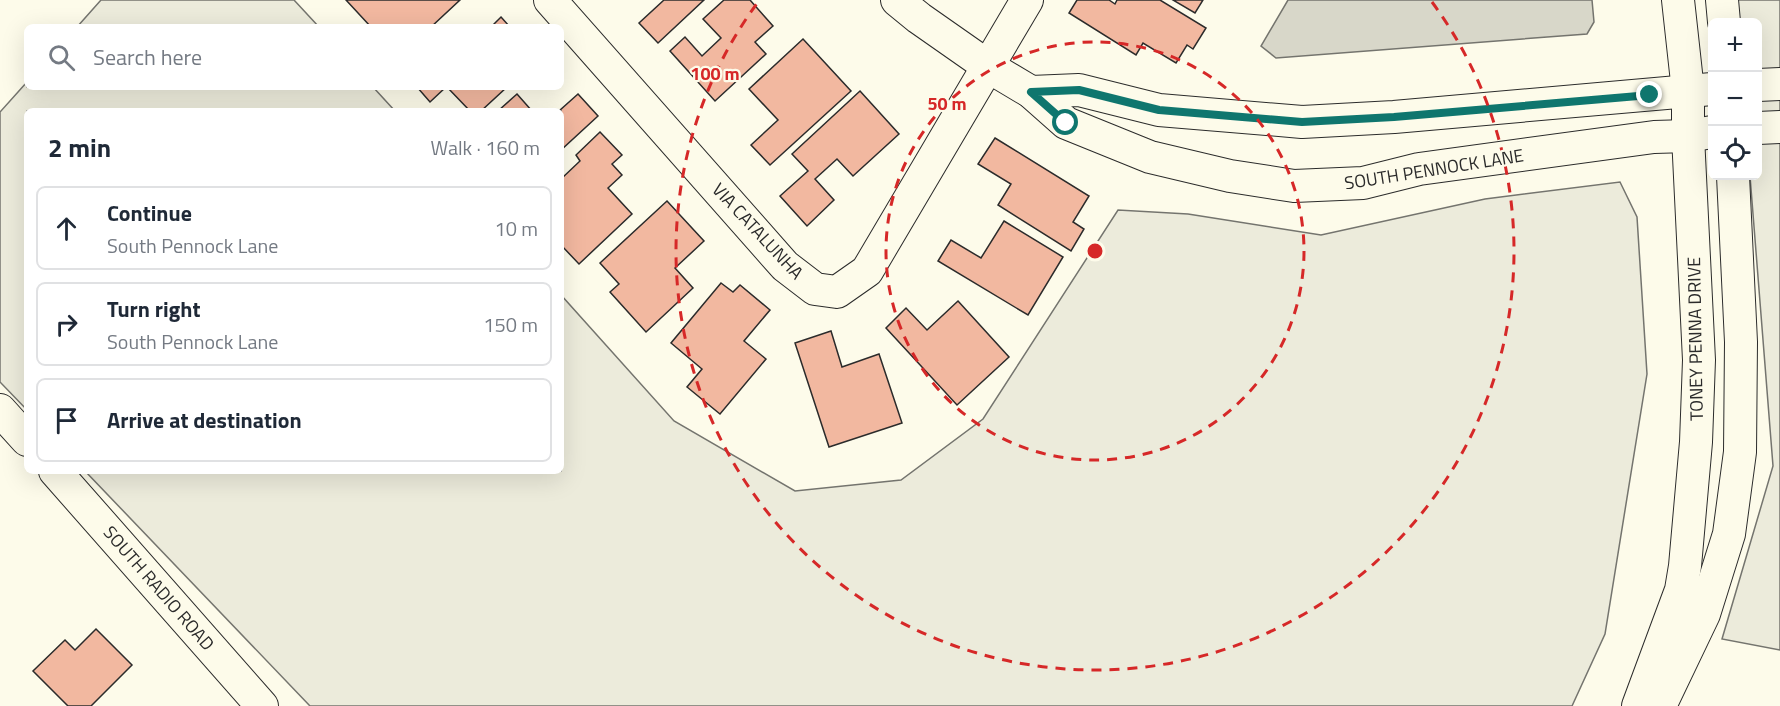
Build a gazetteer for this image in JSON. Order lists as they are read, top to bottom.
{
  "streets": {
    "street": [
      "SOUTH PENNOCK LANE",
      "VIA CATALUNHA",
      "TONEY PENNA DRIVE",
      "SOUTH RADIO ROAD"
    ]
  },
  "crossings": [
    ["SOUTH PENNOCK LANE", "VIA CATALUNHA"],
    ["SOUTH PENNOCK LANE", "TONEY PENNA DRIVE"]
  ],
  "page": {
    "map_buttons": ["+", "−"],
    "search": "Search here",
    "heading": ["2 min", "Walk · 160 m"],
    "list": [
      ["Continue", "South Pennock Lane", "10 m"],
      ["Turn right", "South Pennock Lane", "150 m"],
      "Arrive at destination"
    ]
  },
  "rings": ["100 m", "50 m"]
}
